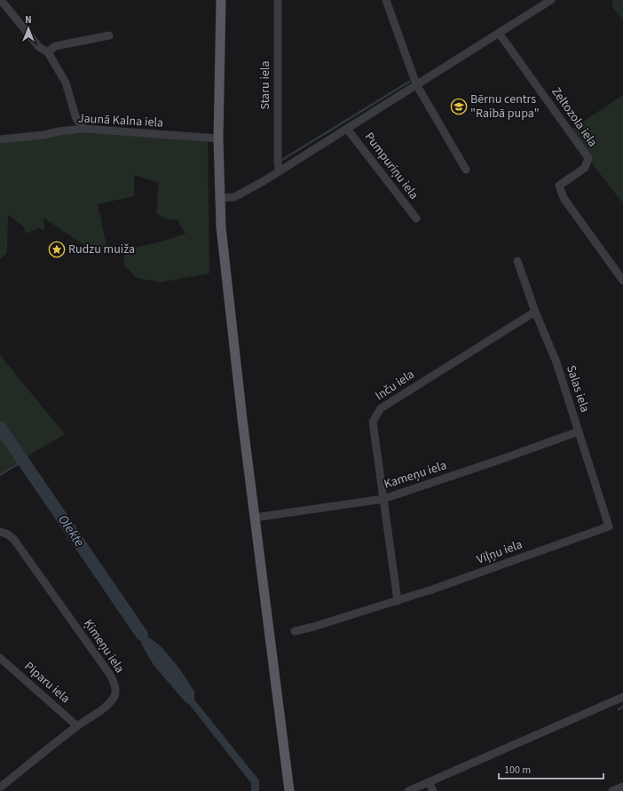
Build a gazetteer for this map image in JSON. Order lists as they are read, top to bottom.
{
  "streets": {
    "street": [
      "Staru iela",
      "Zeltozola iela",
      "Jaunā Kalna iela",
      "Pumpuriņu iela",
      "Inču iela",
      "Salas iela",
      "Kameņu iela",
      "Viļņu iela",
      "Ķimeņu iela",
      "Piparu iela"
    ]
  },
  "crossings": [
    ["Inču iela", "Salas iela"],
    ["Inču iela", "Kameņu iela"],
    ["Inču iela", "Viļņu iela"],
    ["Salas iela", "Kameņu iela"],
    ["Salas iela", "Viļņu iela"],
    ["Ķimeņu iela", "Piparu iela"]
  ],
  "water": ["Olekte"],
  "places": {
    "school or university": ["Bērnu centrs \"Raibā pupa\""],
    "place": ["Rudzu muiža"]
  },
  "scale_bar": "100 m",
  "north": "top"
}
